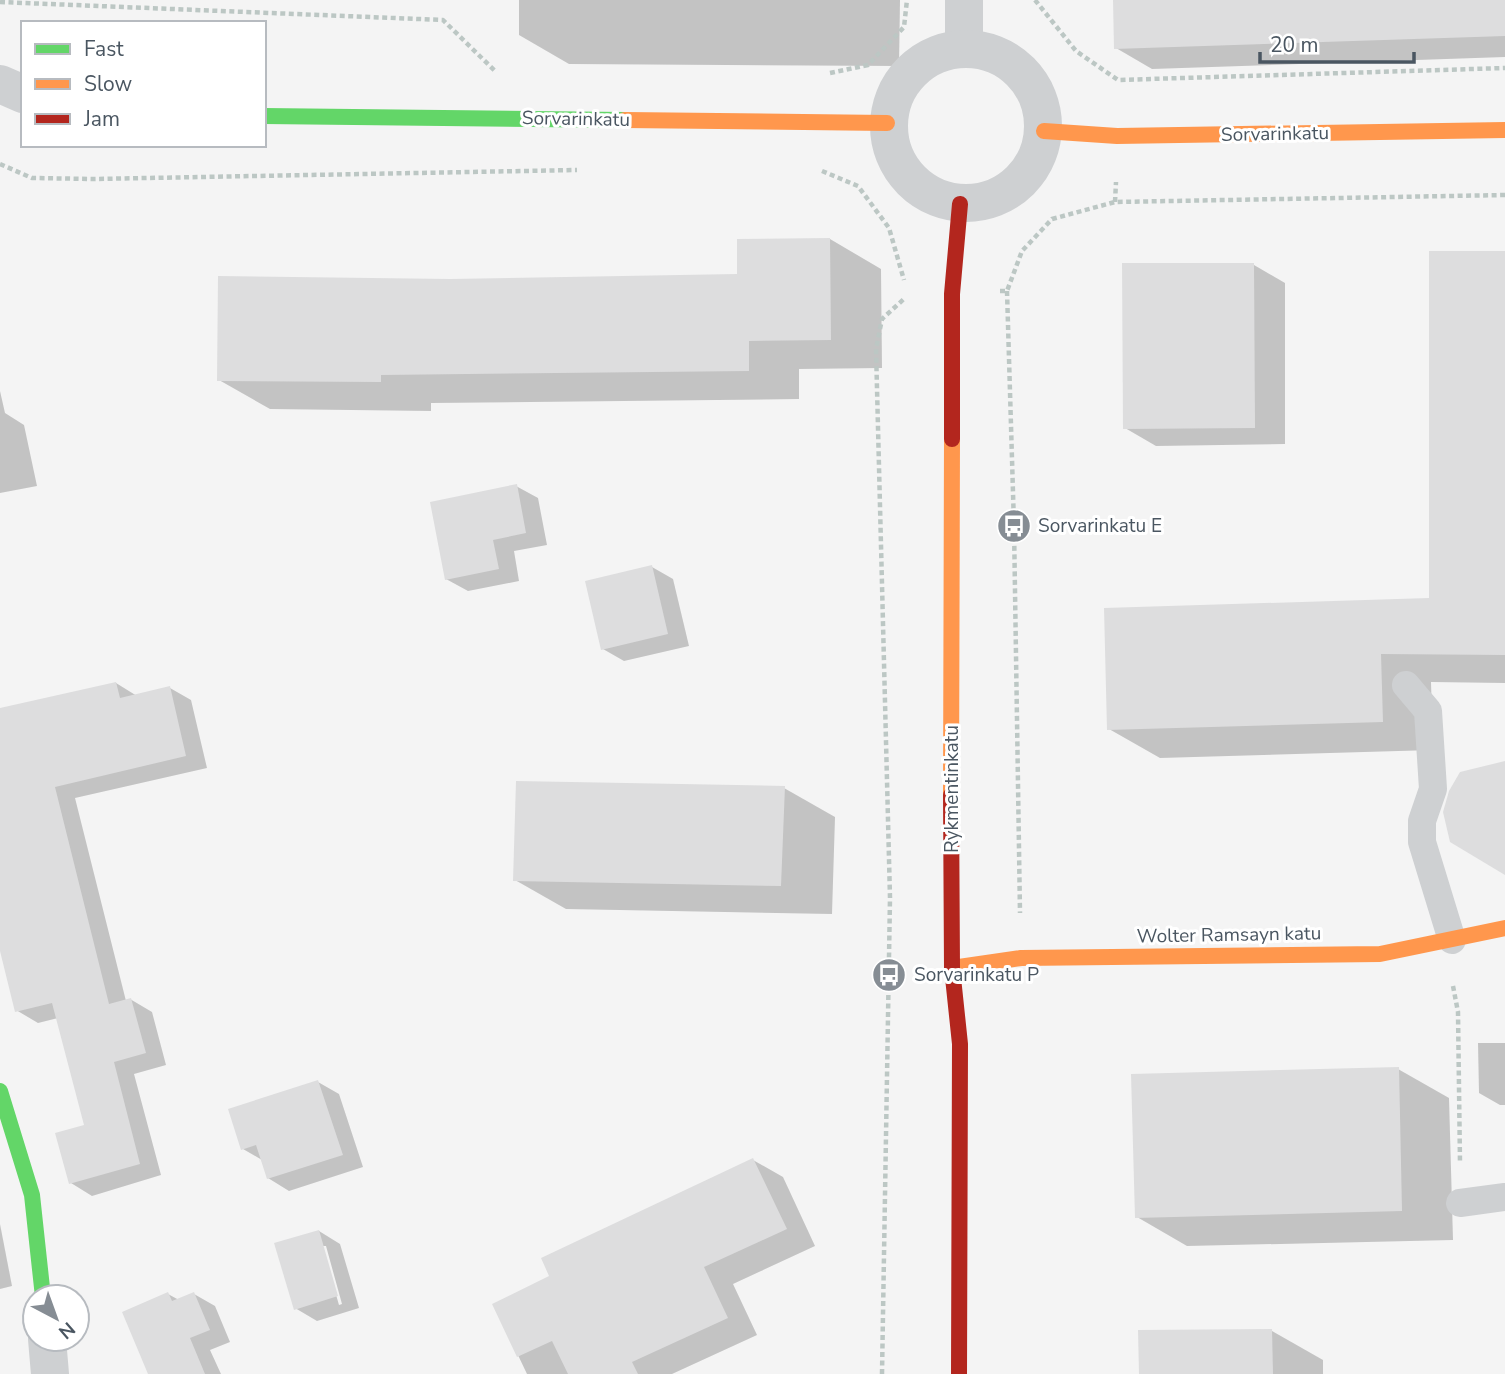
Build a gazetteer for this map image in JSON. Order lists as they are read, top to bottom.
{
  "streets": {
    "street": ["Sorvarinkatu", "Rykmentinkatu", "Wolter Ramsayn katu"]
  },
  "crossings": [
    ["Sorvarinkatu", "Rykmentinkatu"],
    ["Rykmentinkatu", "Wolter Ramsayn katu"]
  ],
  "places": {
    "bus stop": ["Sorvarinkatu E", "Sorvarinkatu P"]
  },
  "legend": ["Fast", "Slow", "Jam"],
  "scale_bar": "20 m",
  "north": "bottom right"
}
